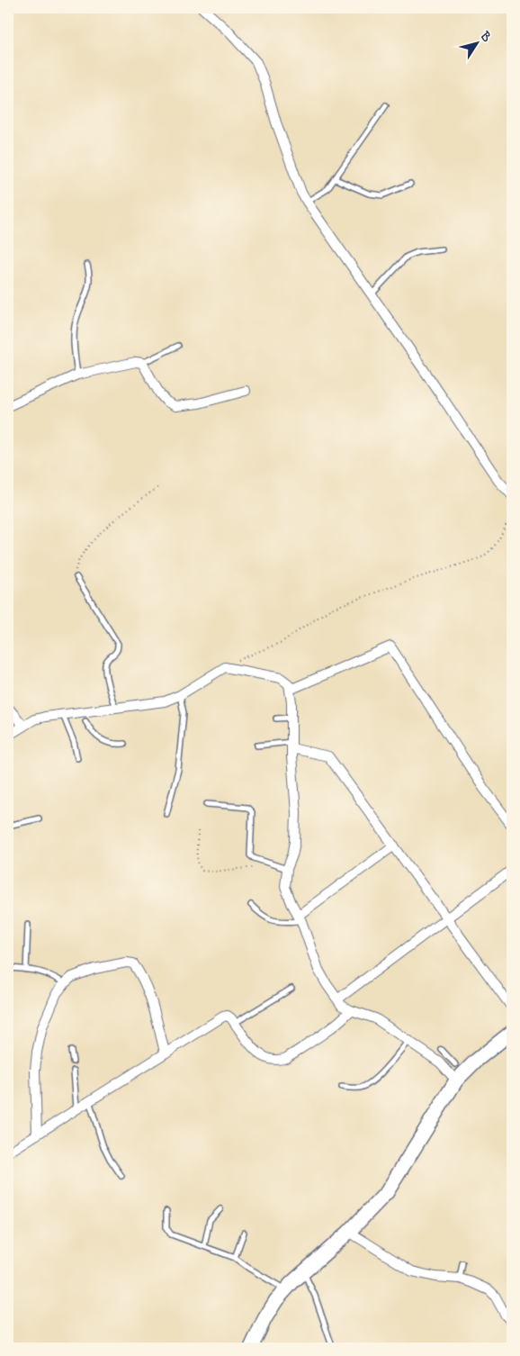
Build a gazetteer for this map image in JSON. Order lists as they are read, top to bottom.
{
  "north": "top right"
}
